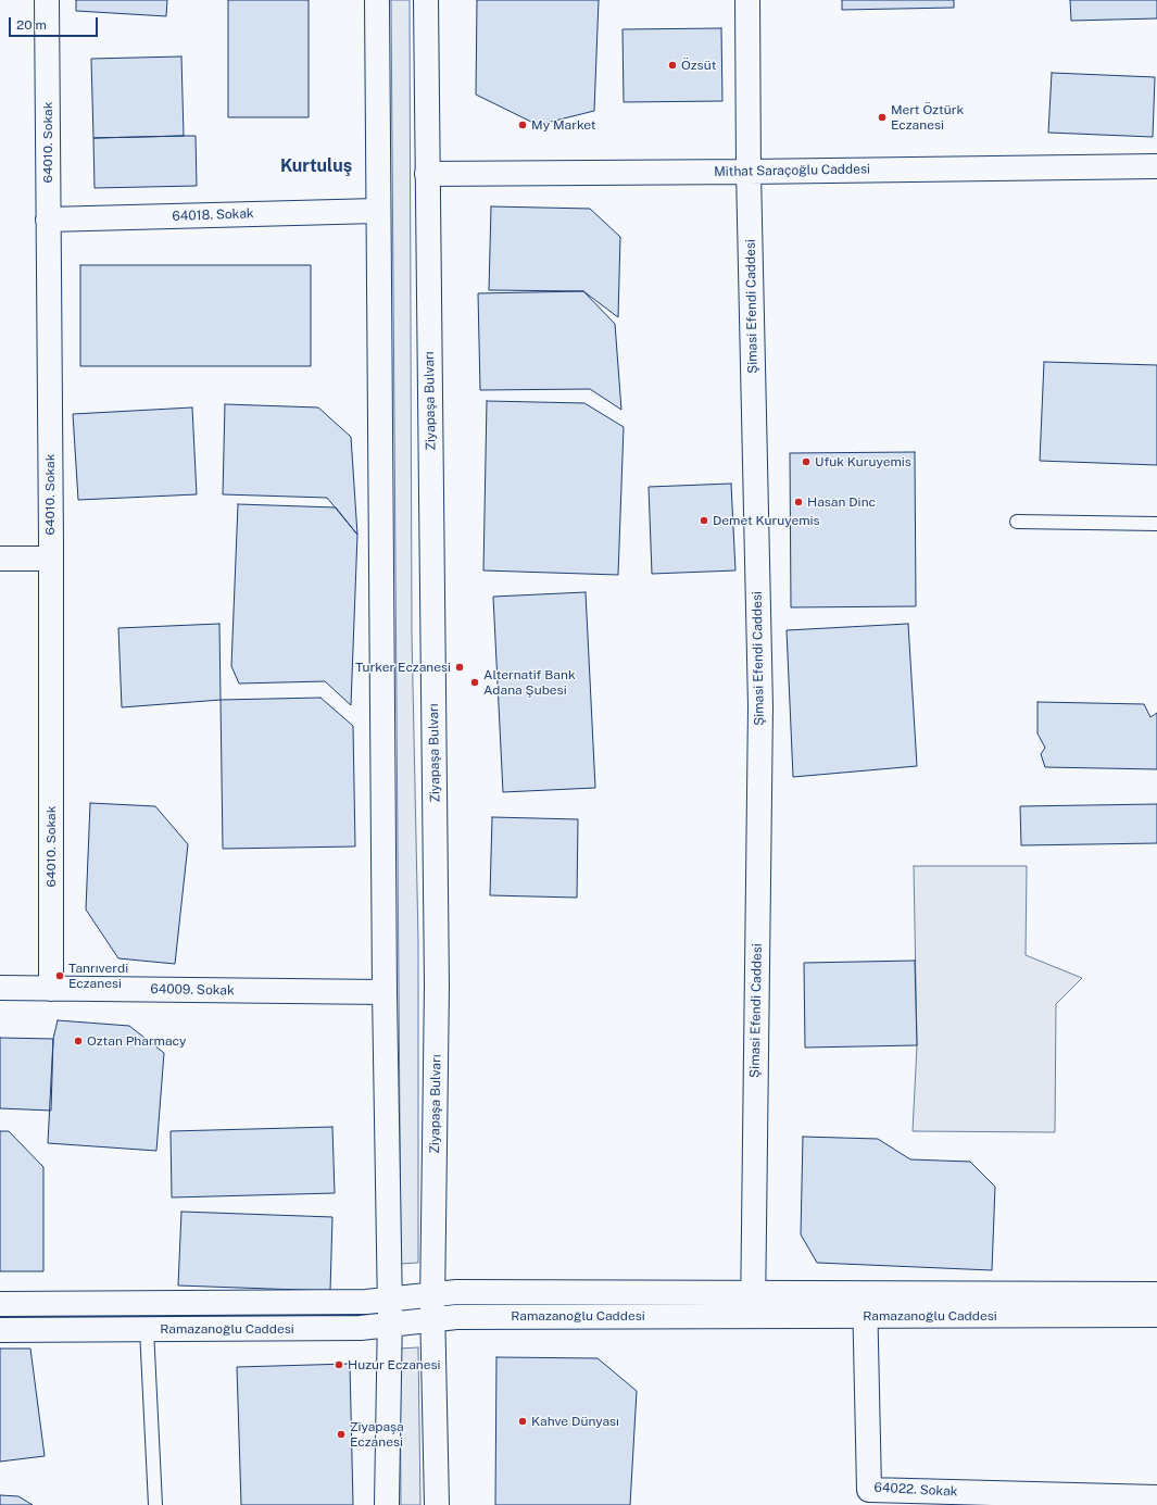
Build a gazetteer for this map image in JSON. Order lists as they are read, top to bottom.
{
  "streets": {
    "main road": [
      "64010. Sokak",
      "Mithat Saraçoğlu Caddesi",
      "64018. Sokak",
      "Şimasi Efendi Caddesi",
      "Ziyapaşa Bulvarı",
      "64009. Sokak",
      "Ramazanoğlu Caddesi",
      "64022. Sokak"
    ]
  },
  "crossings": [
    ["64010. Sokak", "64018. Sokak"],
    ["64010. Sokak", "64009. Sokak"],
    ["Mithat Saraçoğlu Caddesi", "Şimasi Efendi Caddesi"],
    ["Mithat Saraçoğlu Caddesi", "Ziyapaşa Bulvarı"],
    ["Şimasi Efendi Caddesi", "Ramazanoğlu Caddesi"],
    ["Ziyapaşa Bulvarı", "Ramazanoğlu Caddesi"],
    ["Ramazanoğlu Caddesi", "64022. Sokak"]
  ],
  "districts": ["Kurtuluş"],
  "places": [
    "Özsüt",
    "Mert Öztürk Eczanesi",
    "My Market",
    "Ufuk Kuruyemis",
    "Hasan Dinc",
    "Demet Kuruyemis",
    "Turker Eczanesi",
    "Alternatif Bank Adana Şubesi",
    "Tanrıverdi Eczanesi",
    "Oztan Pharmacy",
    "Huzur Eczanesi",
    "Kahve Dünyası",
    "Ziyapaşa Eczanesi"
  ],
  "scale_bar": "20 m"
}
